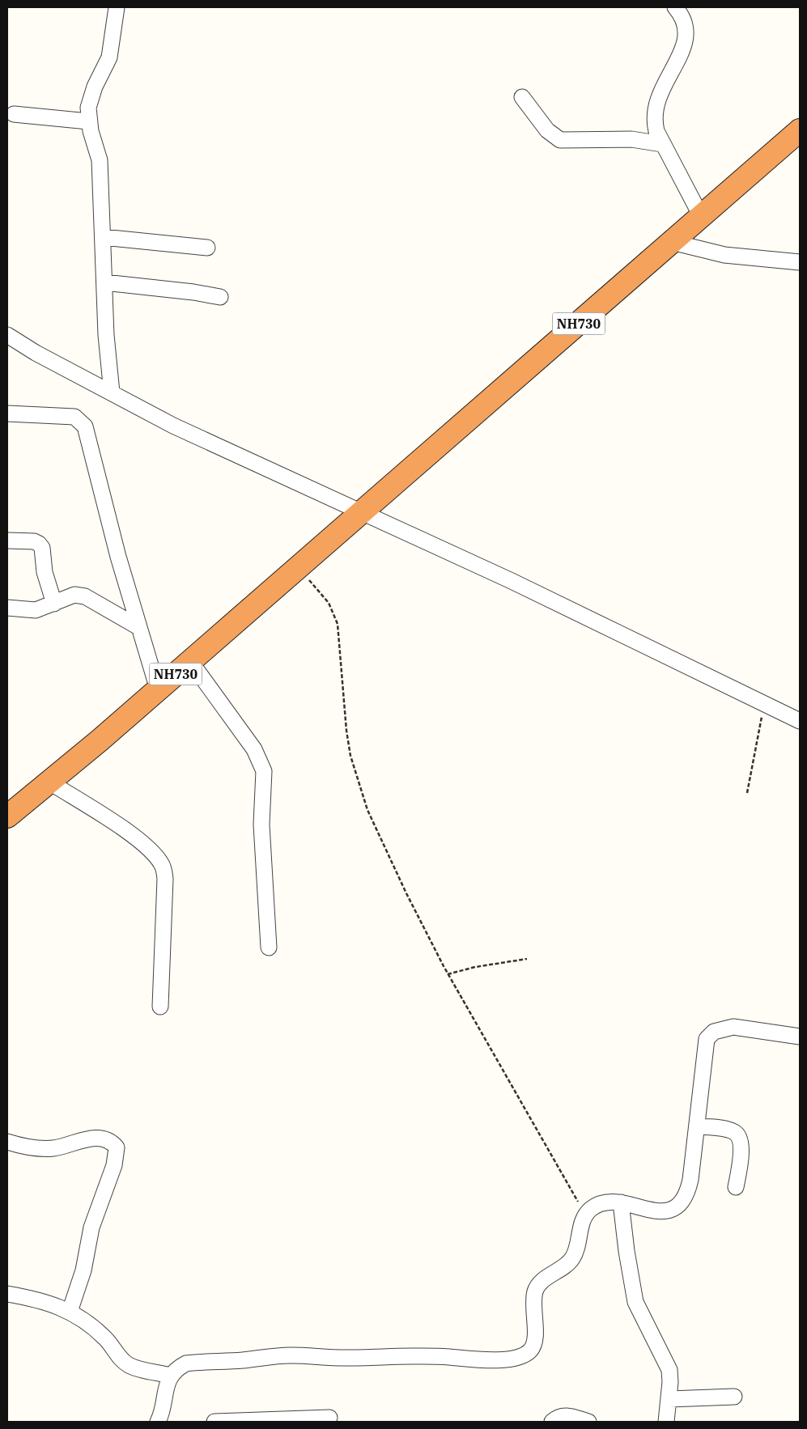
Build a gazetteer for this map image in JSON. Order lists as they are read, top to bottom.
{
  "streets": {
    "highway": ["NH730"]
  }
}
